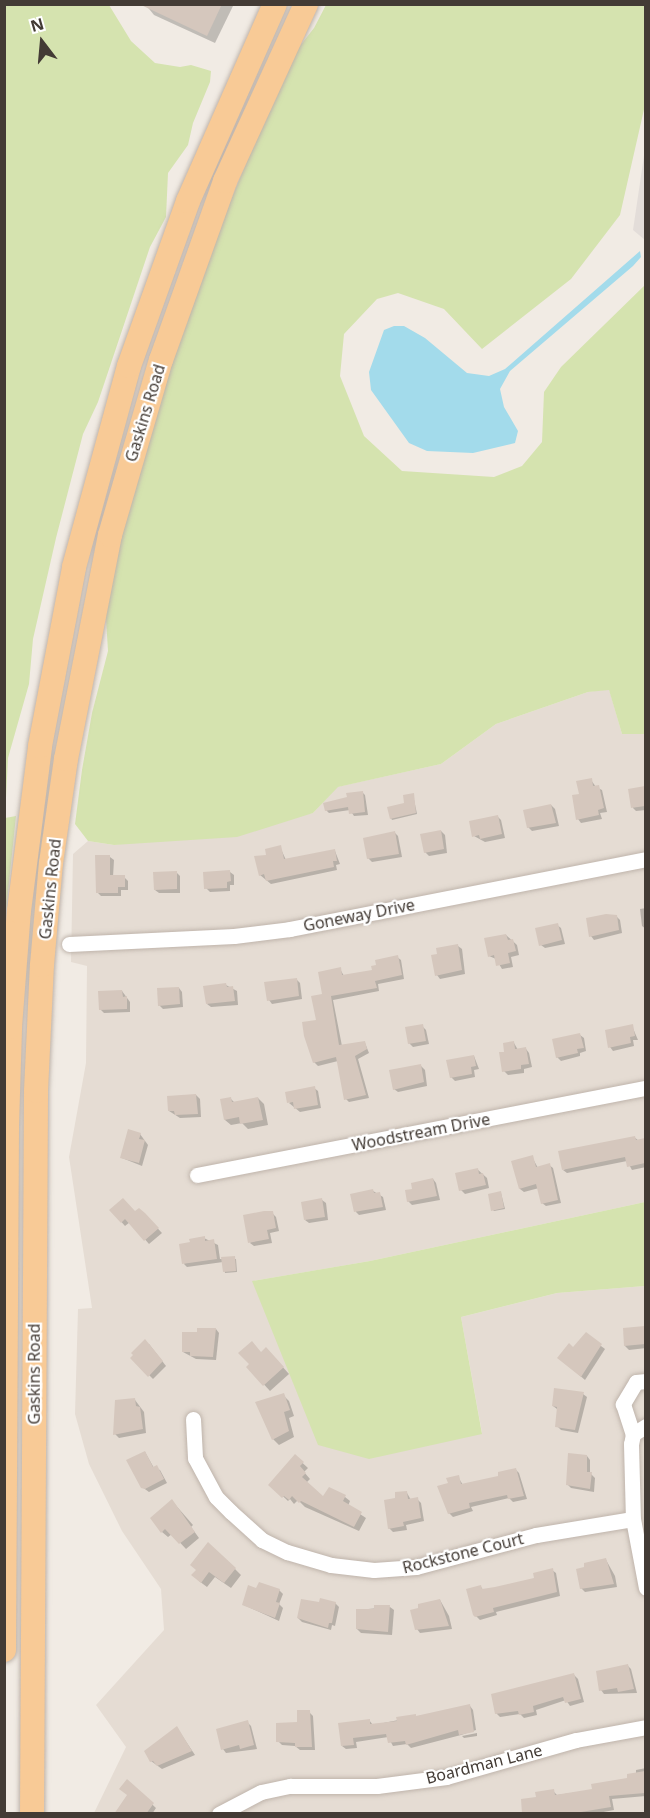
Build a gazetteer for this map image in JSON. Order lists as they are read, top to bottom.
{
  "streets": {
    "main road": ["Gaskins Road"],
    "street": [
      "Goneway Drive",
      "Woodstream Drive",
      "Rockstone Court",
      "Boardman Lane"
    ]
  },
  "north": "top"
}
